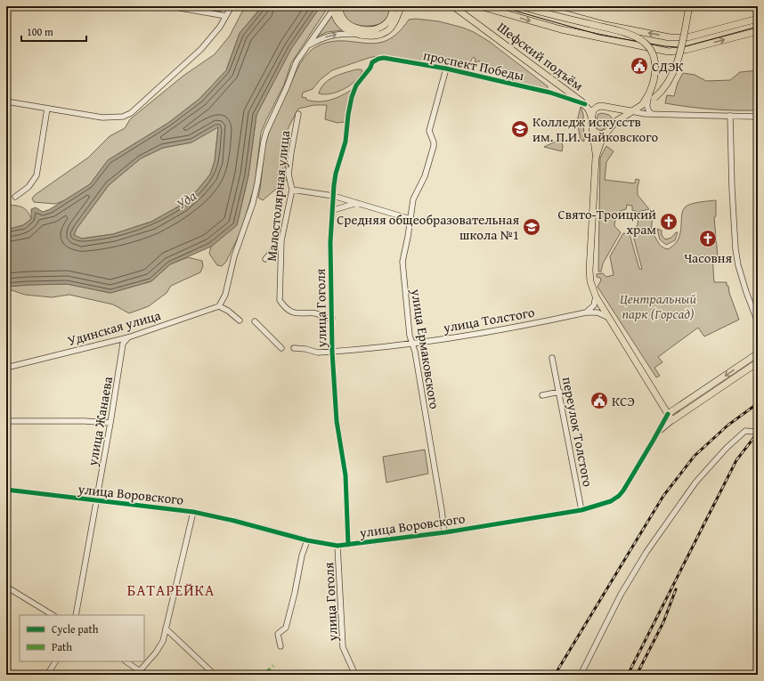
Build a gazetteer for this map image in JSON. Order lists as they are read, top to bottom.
{
  "streets": {
    "main road": ["Шефский подъём"],
    "street": [
      "проспект Победы",
      "Малостолярная улица",
      "улица Гоголя",
      "улица Толстого",
      "Удинская улица",
      "улица Ермаковского",
      "улица Жанаева",
      "переулок Толстого",
      "улица Воровского"
    ]
  },
  "crossings": [
    ["Шефский подъём", "проспект Победы"],
    ["проспект Победы", "улица Гоголя"],
    ["проспект Победы", "улица Ермаковского"],
    ["Малостолярная улица", "улица Гоголя"],
    ["улица Гоголя", "улица Толстого"],
    ["улица Гоголя", "улица Воровского"],
    ["улица Толстого", "улица Ермаковского"],
    ["Удинская улица", "улица Жанаева"],
    ["улица Ермаковского", "улица Воровского"],
    ["улица Жанаева", "улица Воровского"],
    ["переулок Толстого", "улица Воровского"]
  ],
  "districts": ["БАТАРЕЙКА"],
  "water": ["Уда"],
  "parks": ["Центральный парк (Горсад)"],
  "places": {
    "public building": ["СДЭК", "КСЭ"],
    "school or university": ["Колледж искусств им. П.И. Чайковского", "Средняя общеобразовательная школа №1"],
    "church": ["Свято-Троицкий храм", "Часовня"]
  },
  "legend": ["Cycle path", "Path"],
  "scale_bar": "100 m"
}
